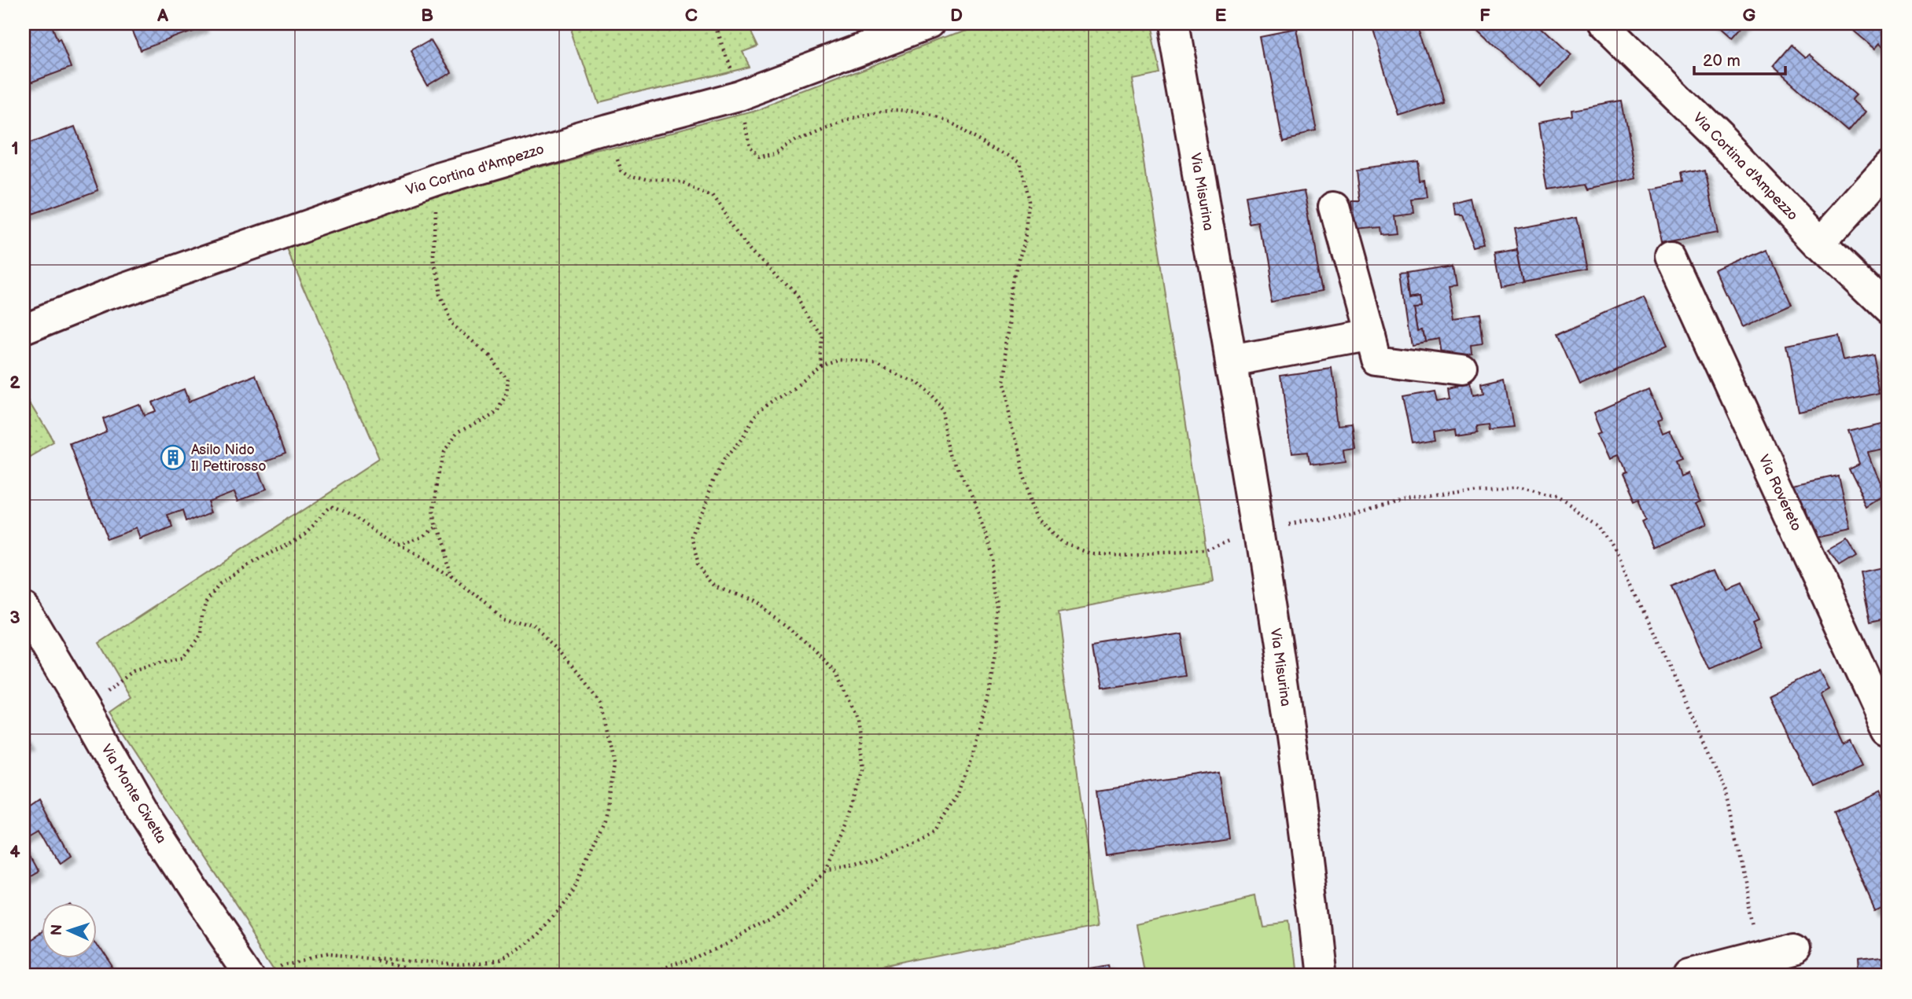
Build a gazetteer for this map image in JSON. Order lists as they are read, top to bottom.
{
  "streets": {
    "street": [
      "Via Cortina d'Ampezzo",
      "Via Misurina",
      "Via Rovereto",
      "Via Monte Civetta"
    ]
  },
  "places": {
    "building": ["Asilo Nido Il Pettirosso"]
  },
  "scale_bar": "20 m",
  "north": "left",
  "grid": {
    "columns": [
      "A",
      "B",
      "C",
      "D",
      "E",
      "F",
      "G"
    ],
    "rows": [
      "1",
      "2",
      "3",
      "4"
    ]
  }
}
